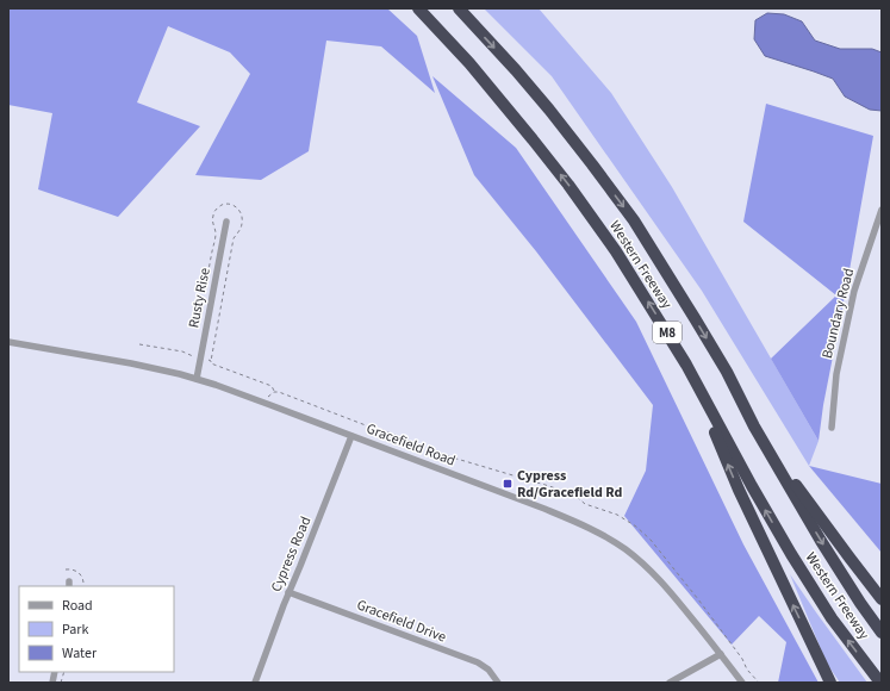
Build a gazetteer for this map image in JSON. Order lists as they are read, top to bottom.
{
  "streets": {
    "highway": ["Western Freeway", "M8"],
    "street": [
      "Rusty Rise",
      "Boundary Road",
      "Gracefield Road",
      "Cypress Road",
      "Gracefield Drive"
    ]
  },
  "crossings": [
    ["Rusty Rise", "Gracefield Road"],
    ["Gracefield Road", "Cypress Road"],
    ["Cypress Road", "Gracefield Drive"]
  ],
  "places": {
    "transit": ["Cypress Rd/Gracefield Rd"]
  },
  "legend": ["Road", "Park", "Water"]
}
